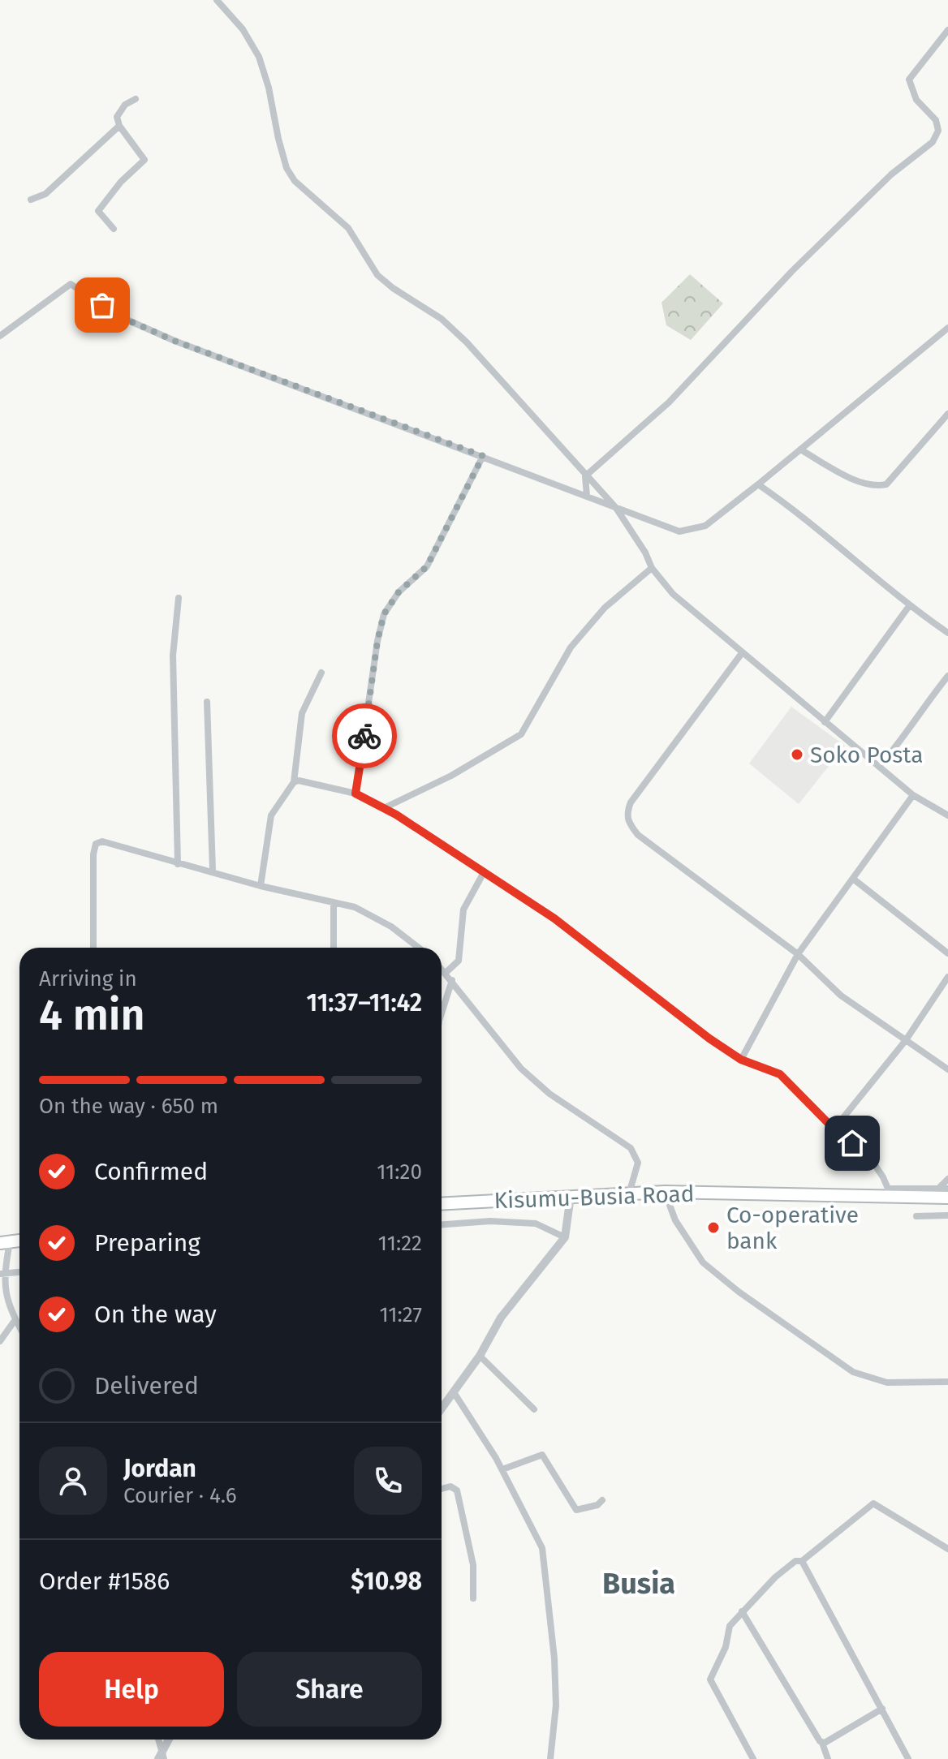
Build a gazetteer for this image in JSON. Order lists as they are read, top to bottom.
{
  "streets": {
    "highway": ["Kisumu-Busia Road"]
  },
  "districts": ["Busia"],
  "places": ["Soko Posta", "Co-operative bank"],
  "page": {
    "heading": ["4 min", "Arriving in", "11:37–11:42"],
    "panel": [
      "Jordan",
      "Courier · 4.6",
      "Order #1586",
      "$10.98"
    ],
    "bar": "On the way · 650 m",
    "list": [
      ["Confirmed", "11:20"],
      ["Preparing", "11:22"],
      ["On the way", "11:27"],
      "Delivered"
    ],
    "buttons": ["Help", "Share"]
  }
}
